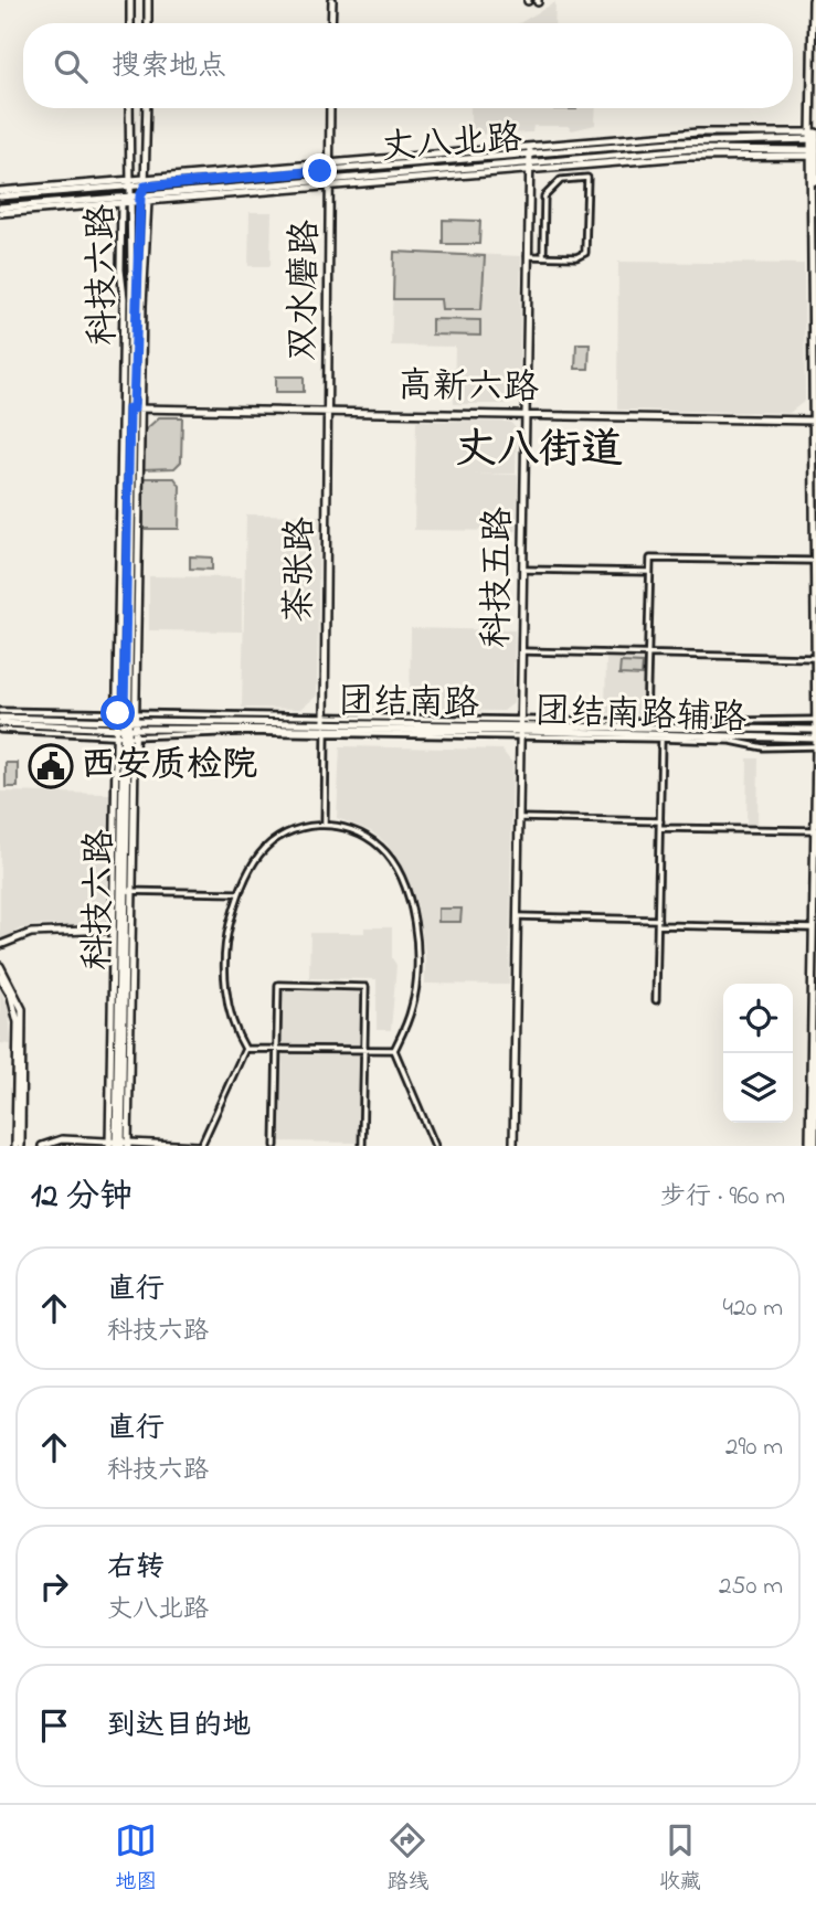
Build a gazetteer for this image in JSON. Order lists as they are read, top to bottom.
{
  "streets": {
    "main road": [
      "丈八北路",
      "科技六路",
      "双水磨路",
      "高新六路",
      "茶张路",
      "科技五路",
      "团结南路"
    ],
    "street": ["团结南路辅路"]
  },
  "crossings": [
    ["丈八北路", "科技六路"],
    ["丈八北路", "双水磨路"],
    ["丈八北路", "科技五路"],
    ["科技六路", "高新六路"],
    ["科技六路", "团结南路"],
    ["双水磨路", "高新六路"],
    ["双水磨路", "茶张路"],
    ["高新六路", "茶张路"],
    ["高新六路", "科技五路"],
    ["茶张路", "团结南路"],
    ["茶张路", "团结南路辅路"],
    ["科技五路", "团结南路"],
    ["科技五路", "团结南路辅路"],
    ["团结南路", "团结南路辅路"]
  ],
  "districts": ["丈八街道"],
  "places": {
    "public building": ["西安质检院"]
  },
  "page": {
    "search": "搜索地点",
    "heading": ["12 分钟", "步行 · 960 m"],
    "list": [
      ["直行", "科技六路", "420 m"],
      ["直行", "科技六路", "290 m"],
      ["右转", "丈八北路", "250 m"],
      "到达目的地"
    ],
    "nav": ["地图", "路线", "收藏"]
  }
}
